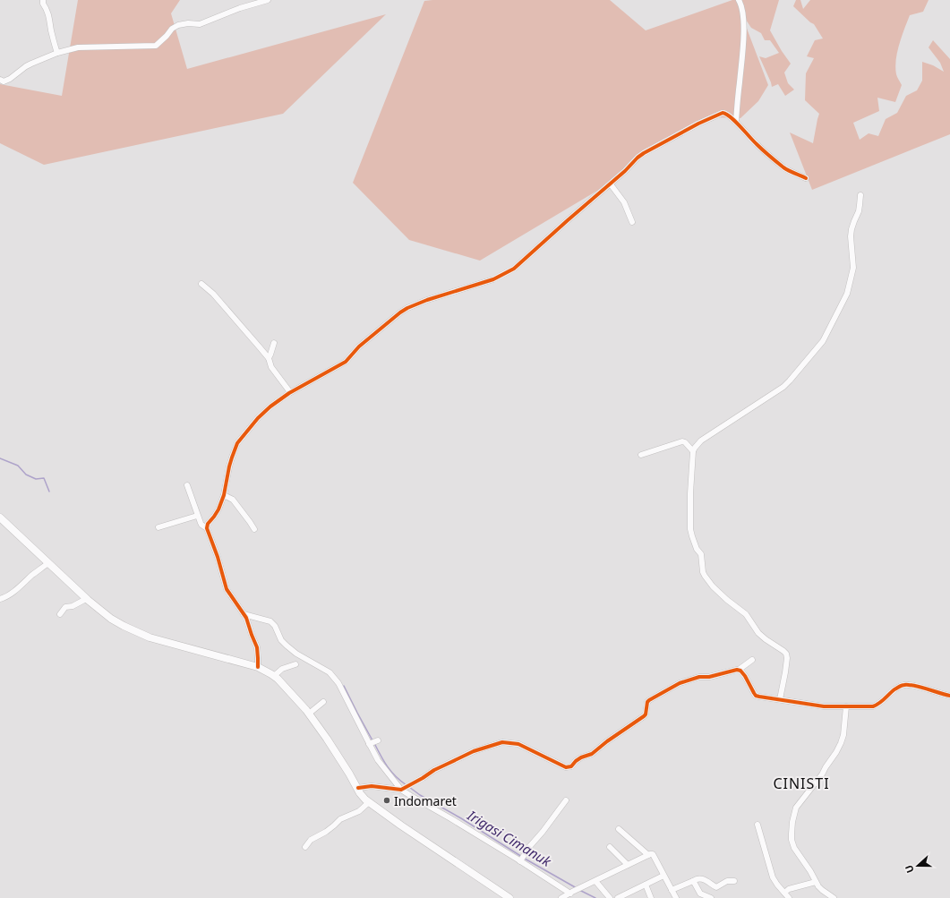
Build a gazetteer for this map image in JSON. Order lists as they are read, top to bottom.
{
  "districts": ["CINISTI"],
  "water": ["Irigasi Cimanuk"],
  "places": ["Indomaret"],
  "north": "left"
}
